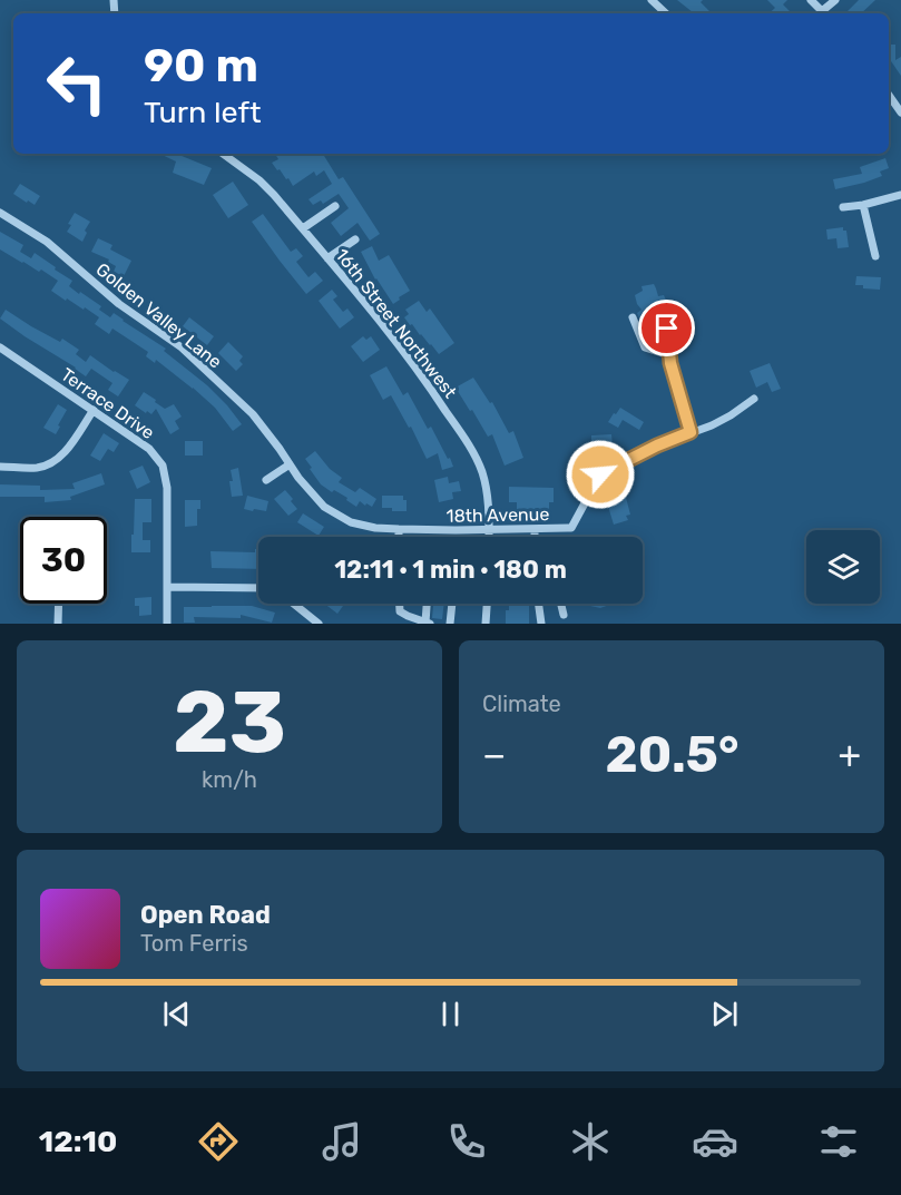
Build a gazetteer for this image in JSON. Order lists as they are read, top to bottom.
{
  "streets": {
    "street": [
      "Golden Valley Lane",
      "16th Street Northwest",
      "Terrace Drive",
      "18th Avenue"
    ]
  },
  "crossings": [
    ["Golden Valley Lane", "18th Avenue"],
    ["16th Street Northwest", "18th Avenue"]
  ],
  "page": {
    "turn": ["90 m", "Turn left"],
    "limit": "30",
    "trip": "12:11 · 1 min · 180 m",
    "tile": [
      ["23", "km/h"],
      "Climate"
    ],
    "heat": ["−", "20.5°", "+"],
    "song": ["Open Road", "Tom Ferris"],
    "tabs": "12:10"
  }
}
